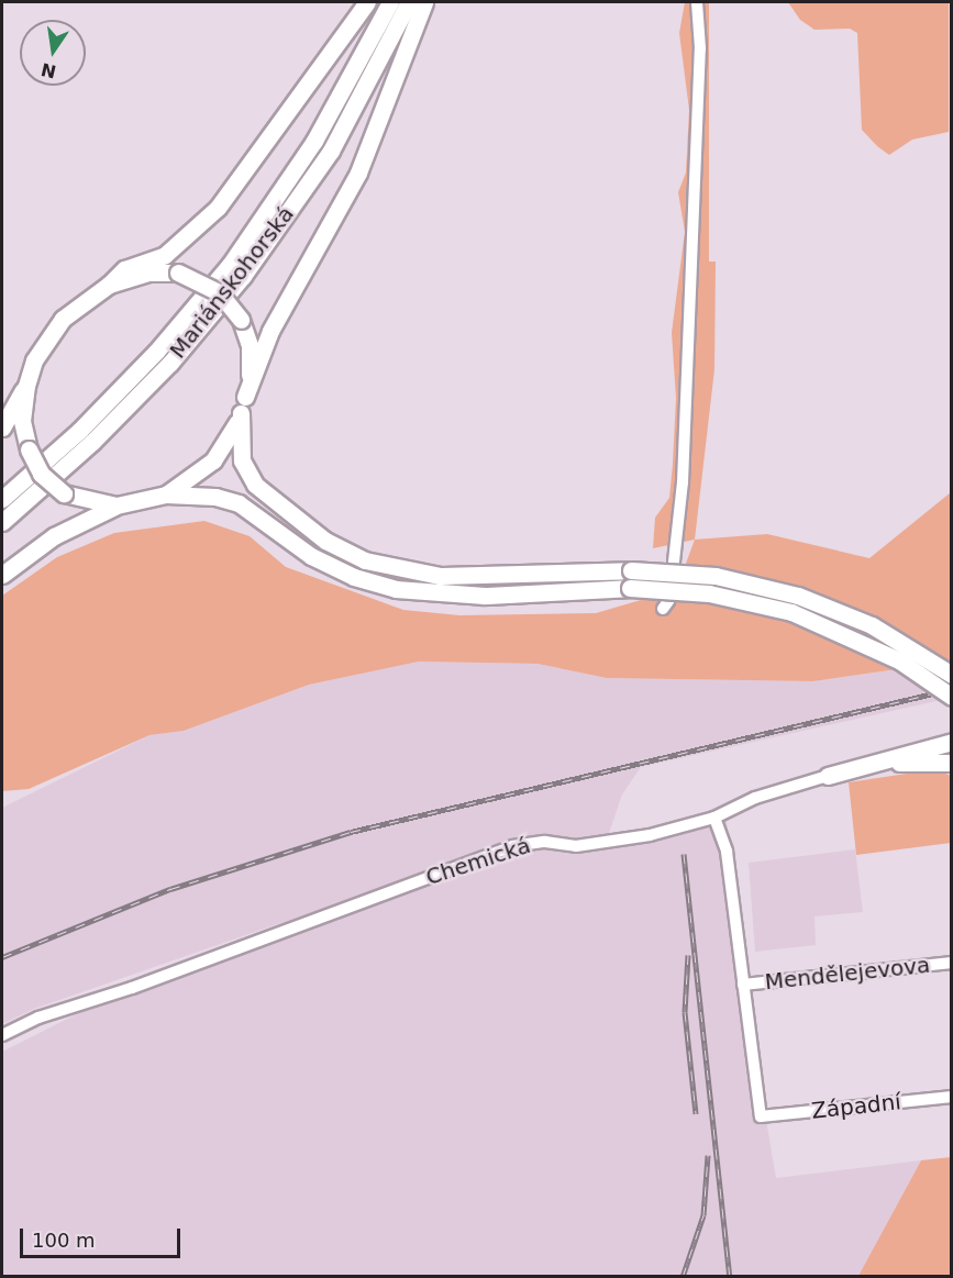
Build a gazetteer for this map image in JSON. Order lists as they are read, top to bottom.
{
  "streets": {
    "main road": ["Mariánskohorská"],
    "street": ["Chemická", "Mendělejevova", "Západní"]
  },
  "crossings": [
    ["Mendělejevova", "Západní"]
  ],
  "scale_bar": "100 m",
  "north": "bottom"
}
